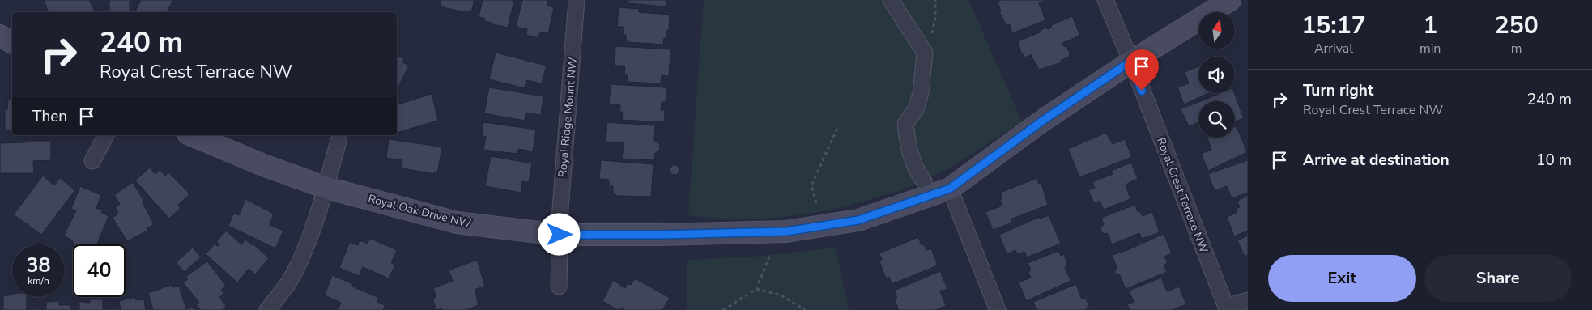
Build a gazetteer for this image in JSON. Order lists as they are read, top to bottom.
{
  "streets": {
    "street": ["Royal Ridge Mount NW", "Royal Crest Terrace NW", "Royal Oak Drive NW"]
  },
  "crossings": [
    ["Royal Ridge Mount NW", "Royal Oak Drive NW"],
    ["Royal Crest Terrace NW", "Royal Oak Drive NW"]
  ],
  "north": "top",
  "page": {
    "eta": [
      "15:17",
      "Arrival",
      "1",
      "min",
      "250",
      "m"
    ],
    "turn": ["240 m", "Royal Crest Terrace NW"],
    "list": [
      {
        "name": "Turn right",
        "note": "Royal Crest Terrace NW",
        "value": "240 m"
      },
      {
        "name": "Arrive at destination",
        "value": "10 m"
      }
    ],
    "then": "Then",
    "speed": "38 km/h",
    "limit": "40",
    "buttons": ["Exit", "Share"]
  }
}
